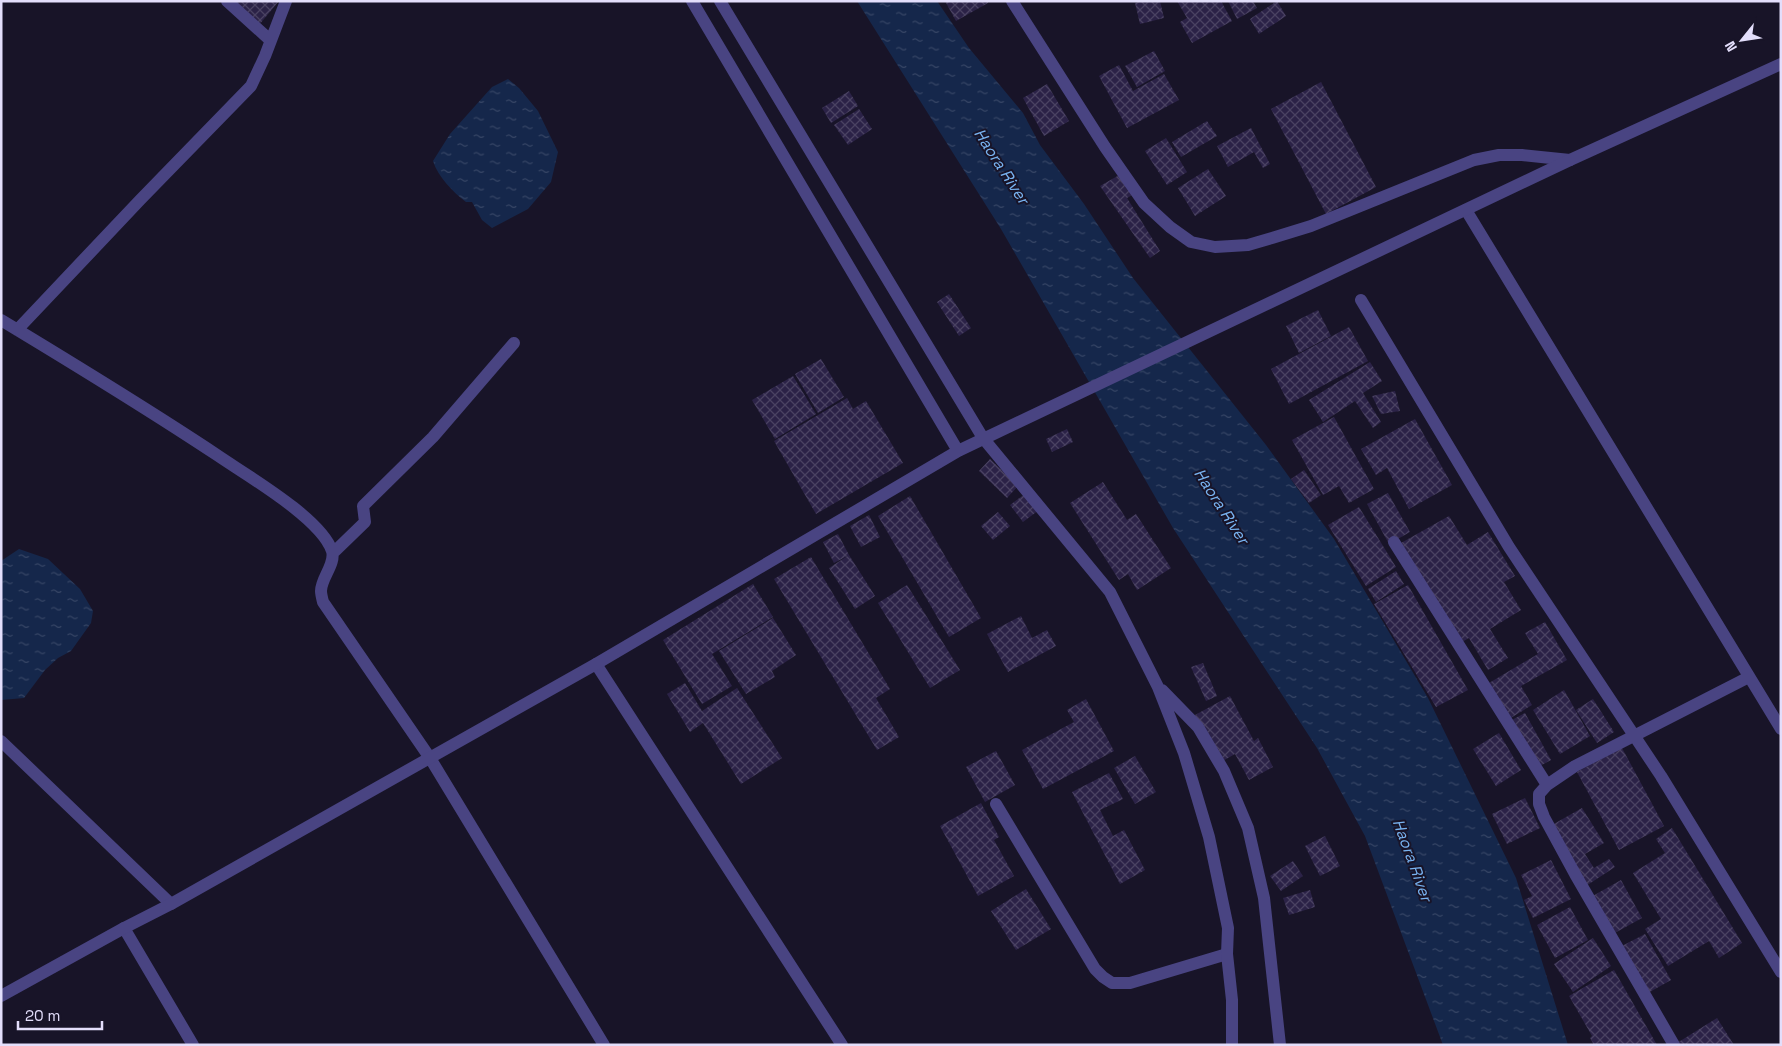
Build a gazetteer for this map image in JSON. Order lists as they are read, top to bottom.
{
  "water": ["Haora River"],
  "scale_bar": "20 m",
  "north": "bottom left"
}
